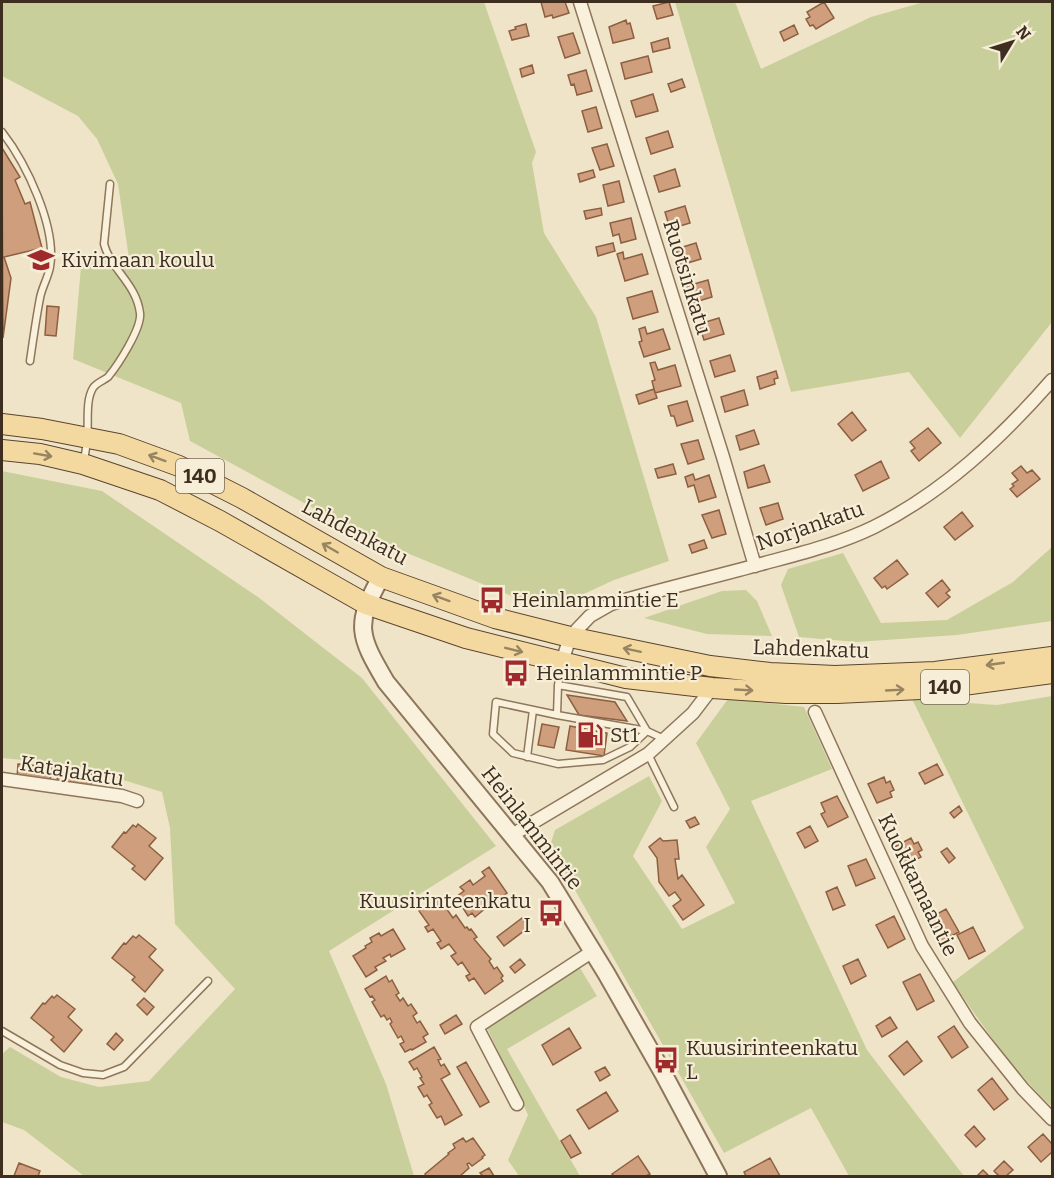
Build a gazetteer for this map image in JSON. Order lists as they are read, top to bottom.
{
  "streets": {
    "main road": ["140", "Lahdenkatu"],
    "street": [
      "Ruotsinkatu",
      "Norjankatu",
      "Katajakatu",
      "Heinlammintie",
      "Kuokkamaantie"
    ]
  },
  "crossings": [
    ["Ruotsinkatu", "Norjankatu"],
    ["Norjankatu", "Lahdenkatu"],
    ["Lahdenkatu", "Heinlammintie"]
  ],
  "places": {
    "school or university": ["Kivimaan koulu"],
    "bus stop": [
      "Heinlammintie E",
      "Heinlammintie P",
      "Kuusirinteenkatu I",
      "Kuusirinteenkatu L"
    ],
    "fuel station": ["St1"]
  },
  "north": "top right"
}
